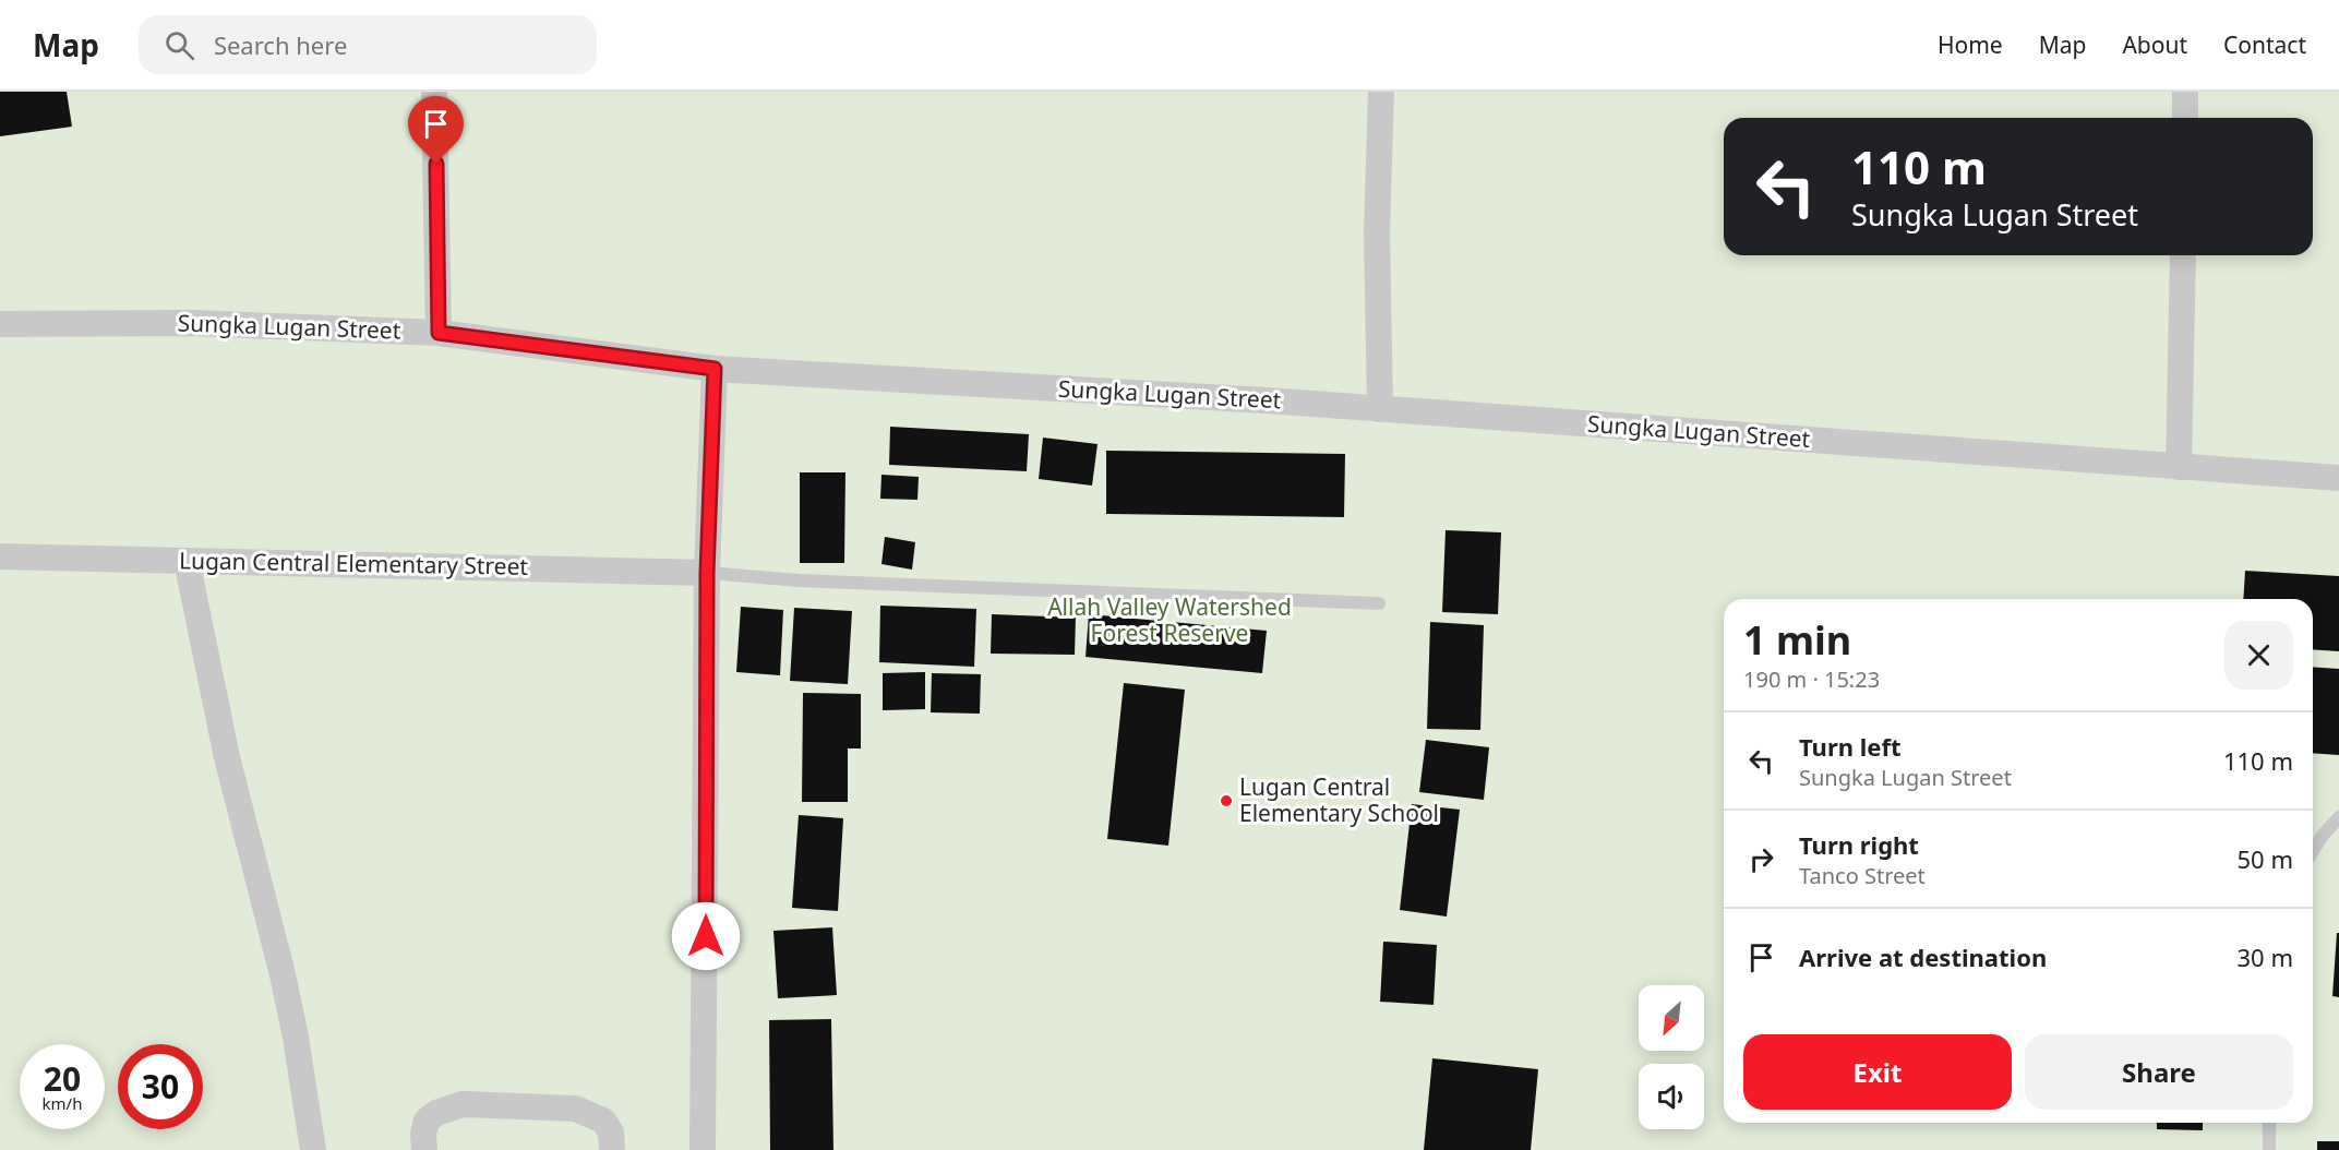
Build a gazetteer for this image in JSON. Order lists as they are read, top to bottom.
{
  "streets": {
    "street": ["Sungka Lugan Street", "Lugan Central Elementary Street"]
  },
  "parks": ["Allah Valley Watershed Forest Reserve"],
  "places": ["Lugan Central Elementary School"],
  "north": "bottom left",
  "page": {
    "header": "Map",
    "search": "Search here",
    "nav": [
      "Home",
      "Map",
      "About",
      "Contact"
    ],
    "turn": ["110 m", "Sungka Lugan Street"],
    "heading": ["1 min", "190 m · 15:23"],
    "list": [
      {
        "name": "Turn left",
        "note": "Sungka Lugan Street",
        "value": "110 m"
      },
      {
        "name": "Turn right",
        "note": "Tanco Street",
        "value": "50 m"
      },
      {
        "name": "Arrive at destination",
        "value": "30 m"
      }
    ],
    "buttons": ["Exit", "Share"],
    "speed": "20 km/h",
    "limit": "30"
  }
}
